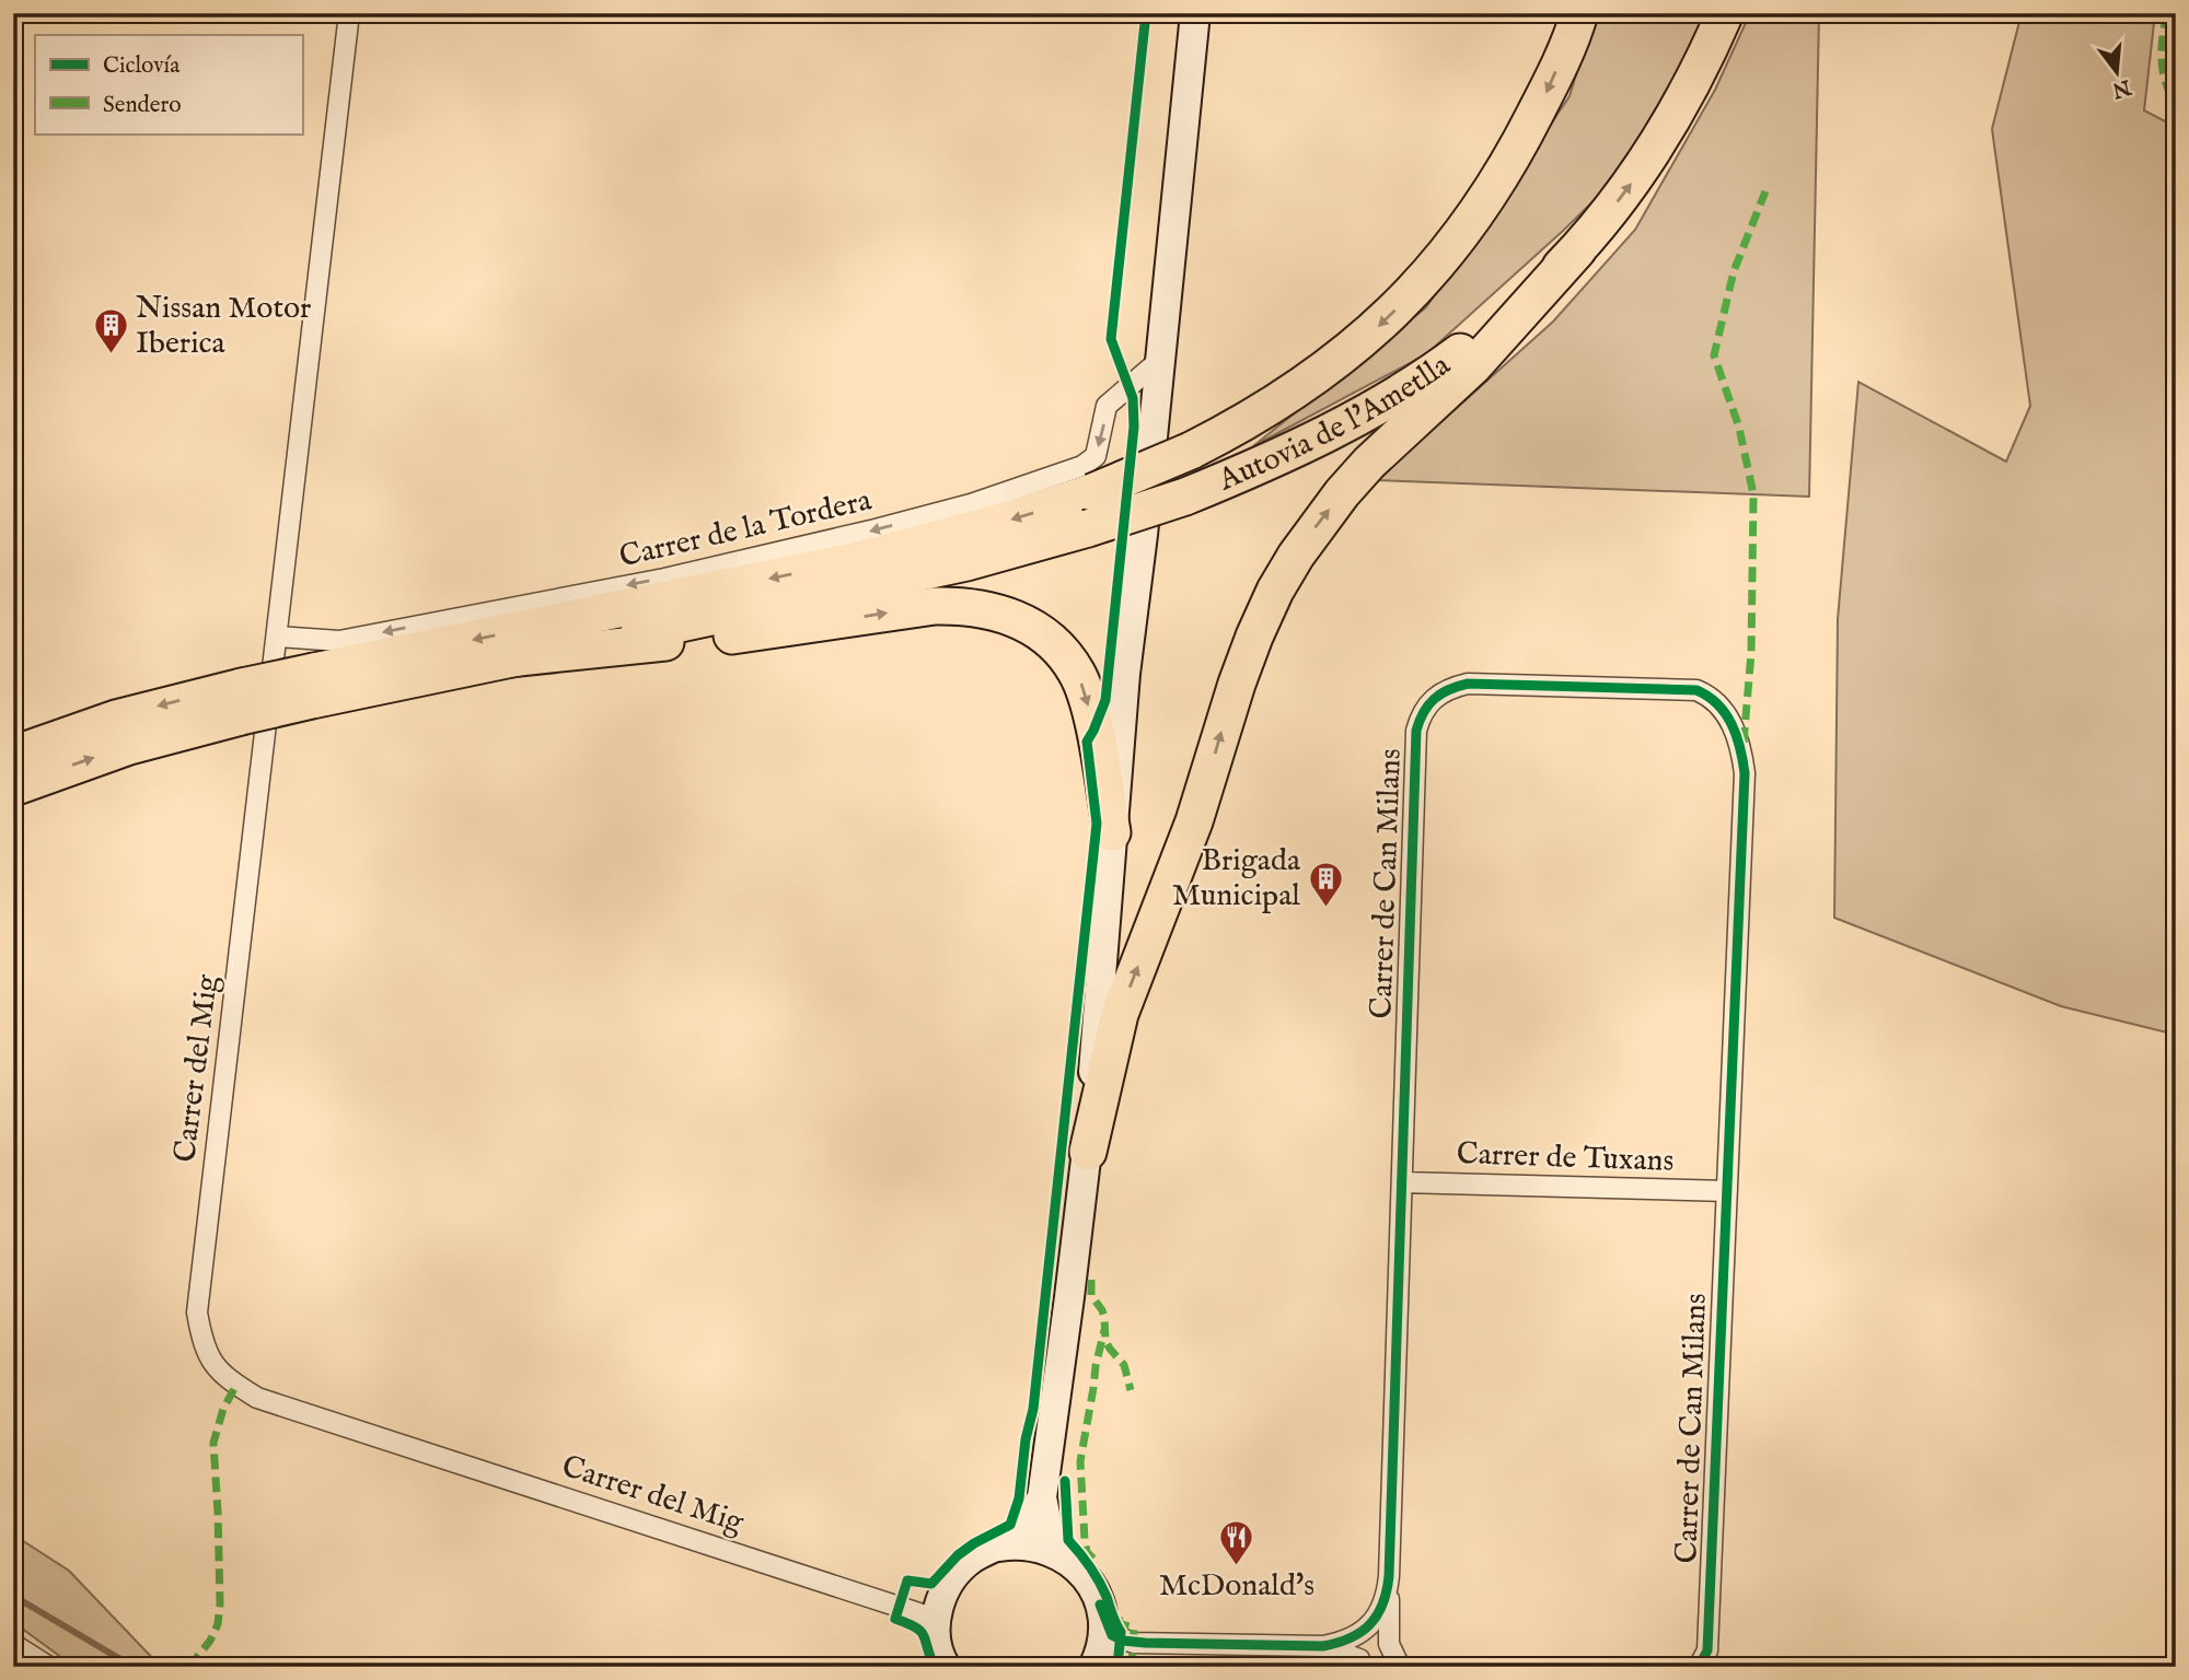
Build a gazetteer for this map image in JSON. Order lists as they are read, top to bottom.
{
  "streets": {
    "highway": ["Autovia de l'Ametlla"],
    "street": [
      "Carrer de la Tordera",
      "Carrer de Can Milans",
      "Carrer del Mig",
      "Carrer de Tuxans"
    ]
  },
  "crossings": [
    ["Carrer de la Tordera", "Carrer del Mig"],
    ["Carrer de Can Milans", "Carrer de Tuxans"]
  ],
  "one_way": ["Carrer de la Tordera"],
  "places": {
    "building": ["Nissan Motor Iberica", "Brigada Municipal"],
    "restaurant": ["McDonald's"]
  },
  "legend": ["Ciclovía", "Sendero"],
  "north": "bottom"
}
